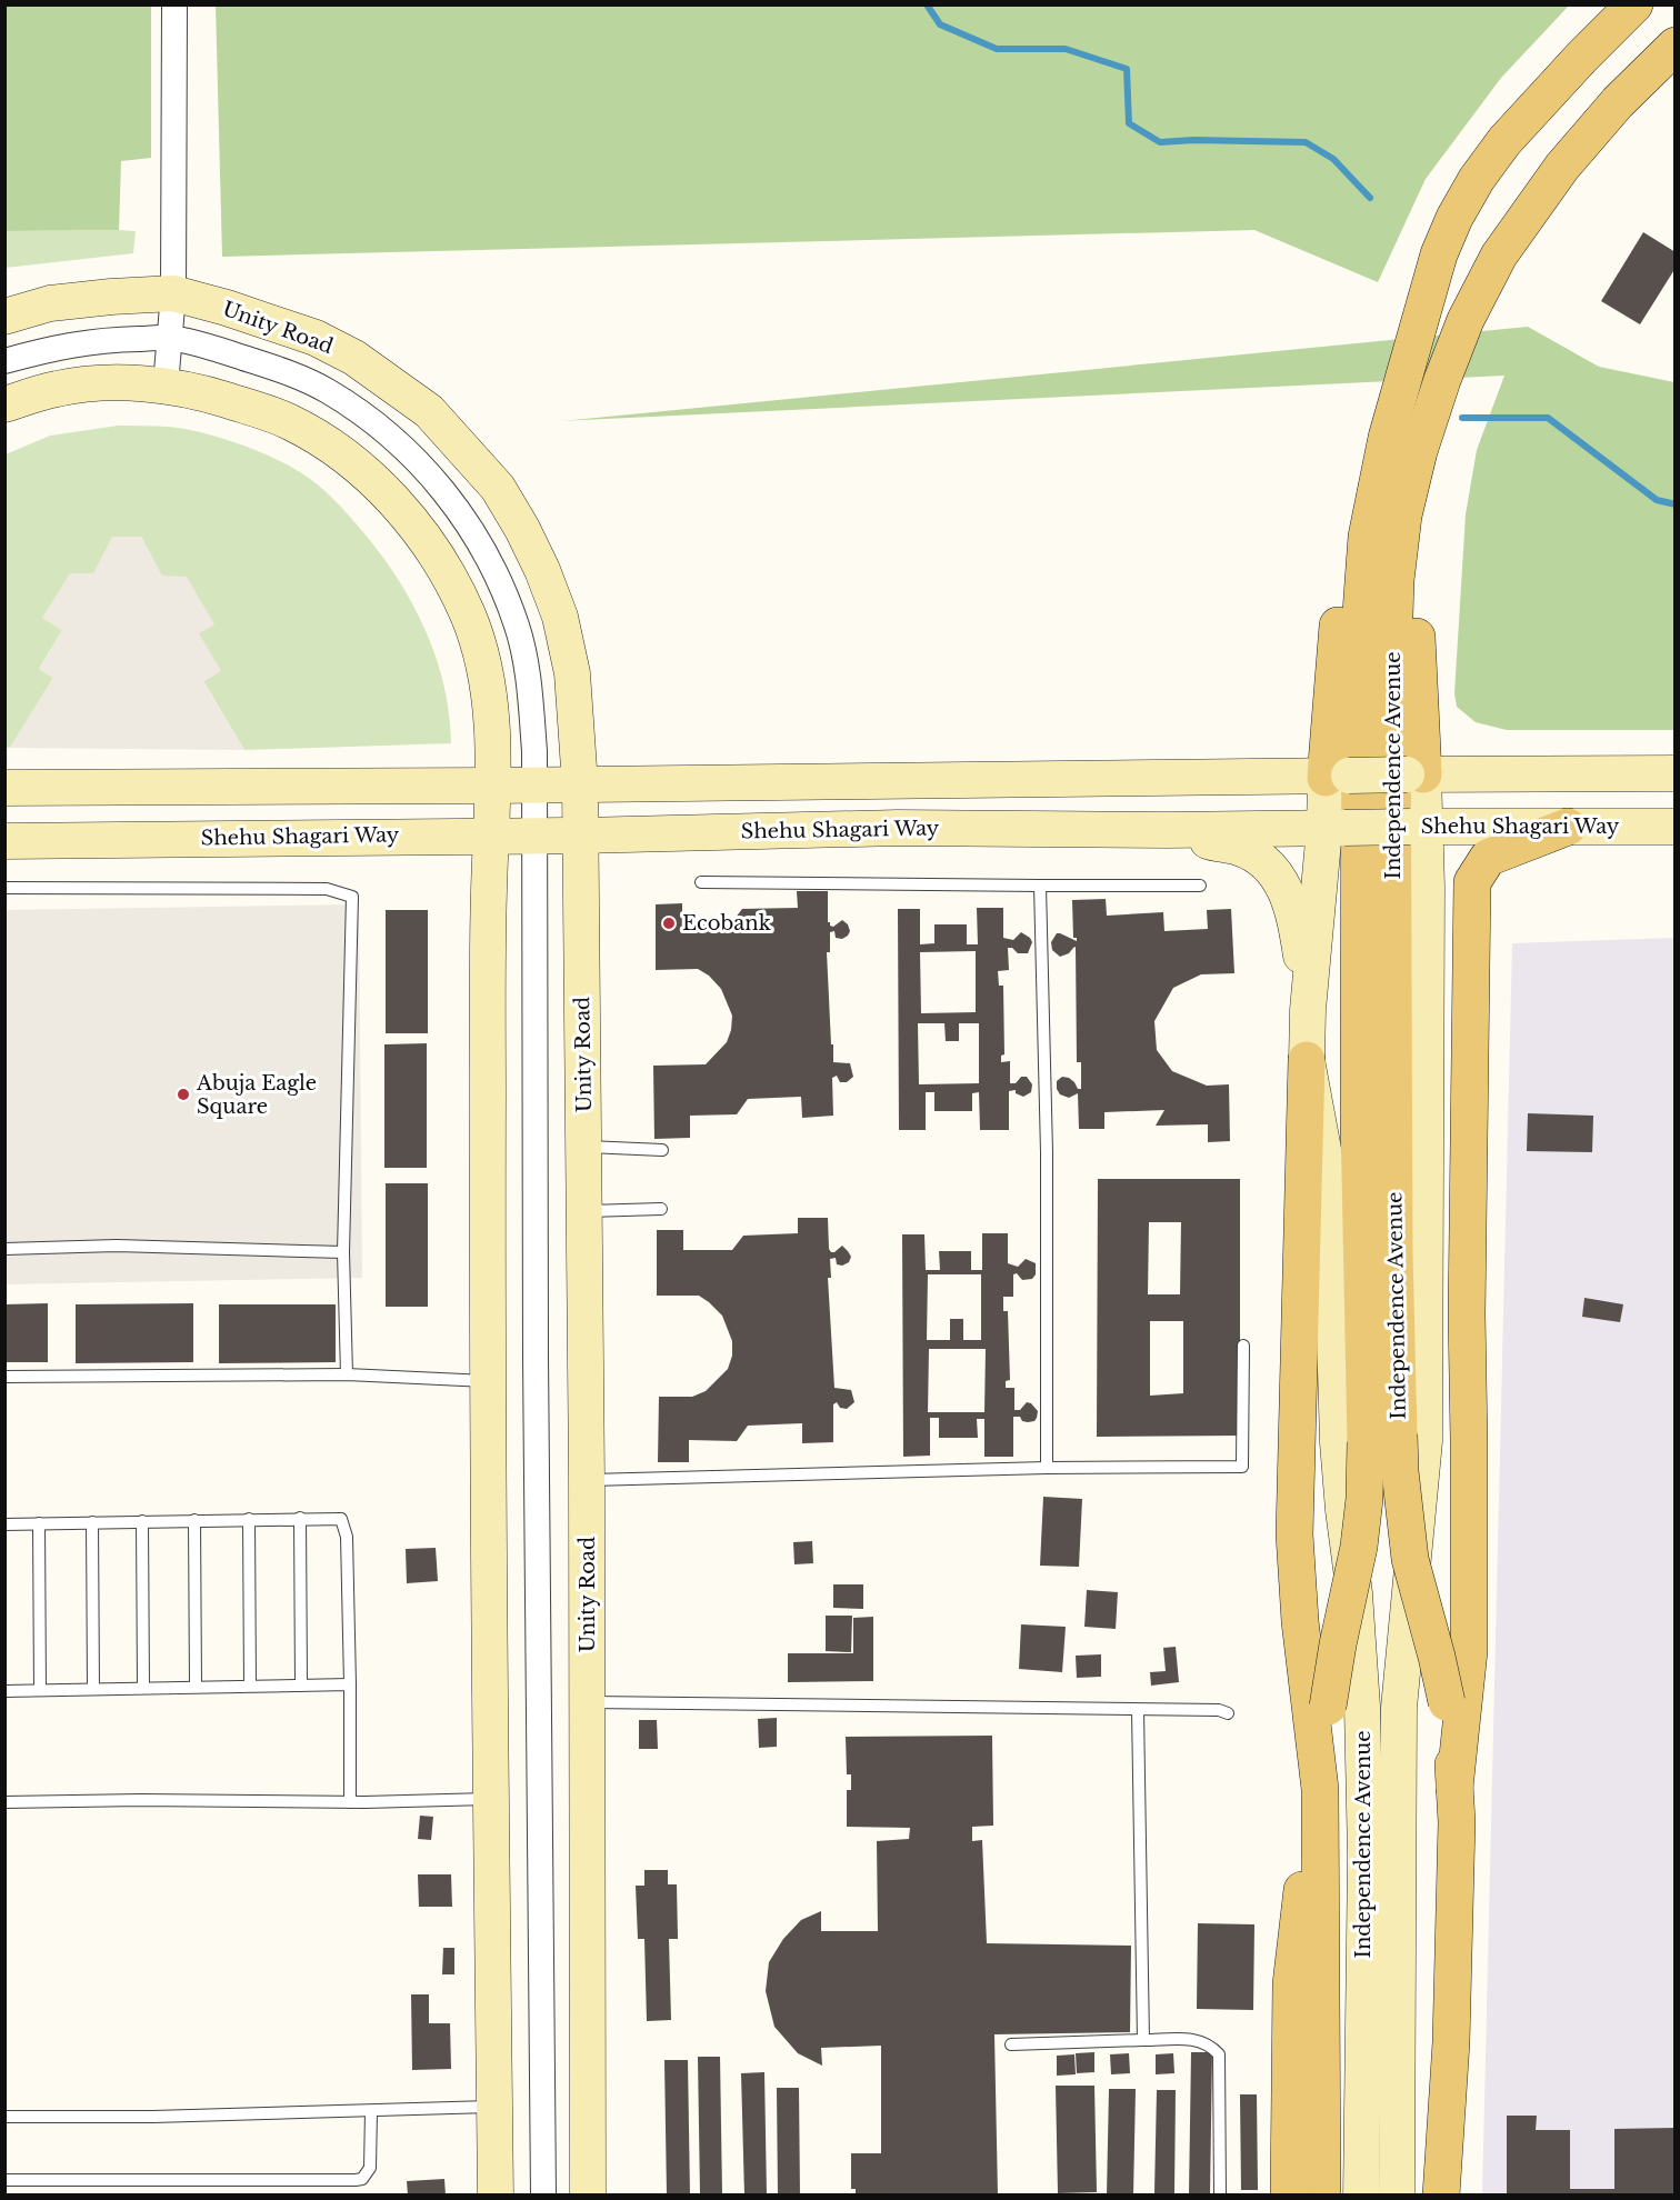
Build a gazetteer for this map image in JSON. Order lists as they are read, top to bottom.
{
  "streets": {
    "main road": ["Unity Road", "Independence Avenue", "Shehu Shagari Way"]
  },
  "crossings": [
    ["Unity Road", "Shehu Shagari Way"],
    ["Independence Avenue", "Shehu Shagari Way"]
  ],
  "places": ["Ecobank", "Abuja Eagle Square"]
}
